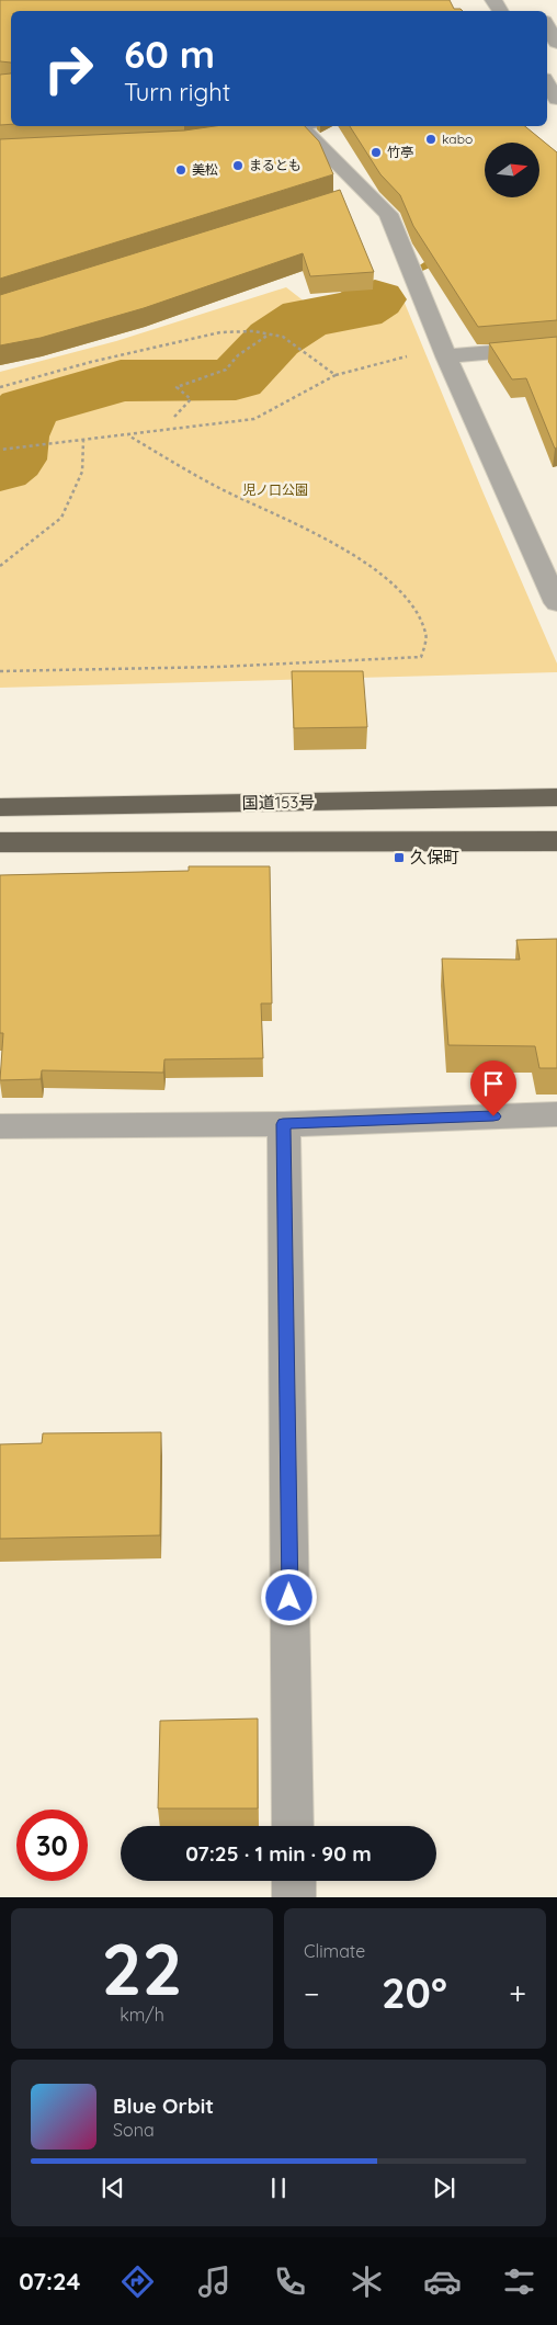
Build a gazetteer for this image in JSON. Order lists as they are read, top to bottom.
{
  "streets": {
    "highway": ["国道153号"]
  },
  "parks": ["児ノ口公園"],
  "places": {
    "other": [
      "kabo",
      "竹亭",
      "まるとも",
      "美松"
    ],
    "transit": ["久保町"]
  },
  "north": "right",
  "page": {
    "turn": ["60 m", "Turn right"],
    "limit": "30",
    "trip": "07:25 · 1 min · 90 m",
    "tile": [
      ["22", "km/h"],
      "Climate"
    ],
    "heat": ["−", "20°", "+"],
    "song": ["Blue Orbit", "Sona"],
    "tabs": "07:24"
  }
}
